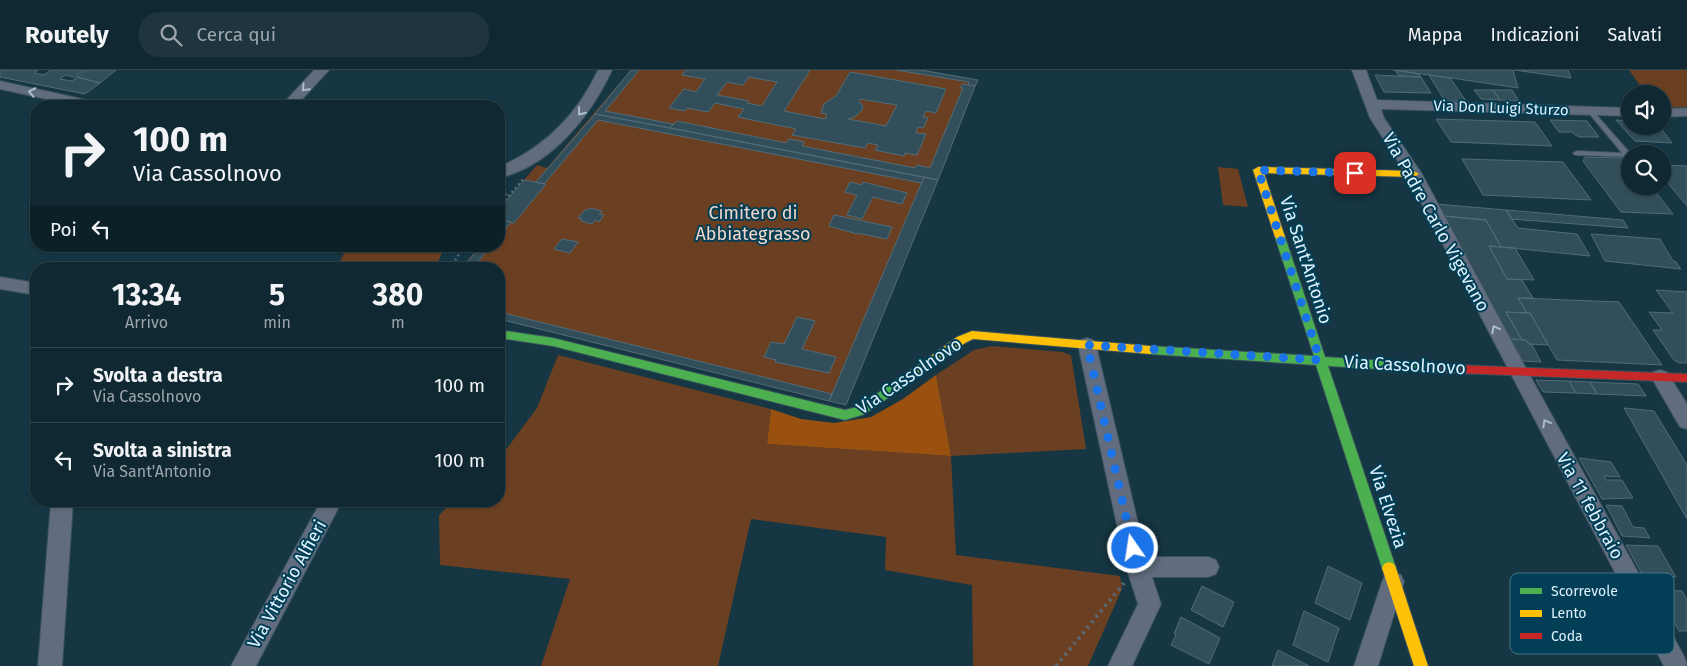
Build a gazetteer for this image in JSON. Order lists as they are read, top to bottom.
{
  "streets": {
    "street": [
      "Via Don Luigi Sturzo",
      "Via Padre Carlo Vigevano",
      "Via Sant'Antonio",
      "Via Cassolnovo",
      "Via 11 febbraio",
      "Via Elvezia",
      "Via Vittorio Alfieri"
    ]
  },
  "crossings": [
    ["Via Don Luigi Sturzo", "Via Padre Carlo Vigevano"],
    ["Via Padre Carlo Vigevano", "Via Sant'Antonio"],
    ["Via Padre Carlo Vigevano", "Via Cassolnovo"],
    ["Via Padre Carlo Vigevano", "Via 11 febbraio"],
    ["Via Sant'Antonio", "Via Cassolnovo"],
    ["Via Sant'Antonio", "Via Elvezia"],
    ["Via Cassolnovo", "Via 11 febbraio"],
    ["Via Cassolnovo", "Via Elvezia"]
  ],
  "one_way": ["Via Padre Carlo Vigevano", "Via 11 febbraio"],
  "parks": ["Cimitero di Abbiategrasso"],
  "legend": ["Scorrevole", "Lento", "Coda"],
  "page": {
    "header": "Routely",
    "search": "Cerca qui",
    "nav": ["Mappa", "Indicazioni", "Salvati"],
    "turn": ["100 m", "Via Cassolnovo"],
    "then": "Poi",
    "eta": [
      "13:34",
      "Arrivo",
      "5",
      "min",
      "380",
      "m"
    ],
    "list": [
      {
        "name": "Svolta a destra",
        "note": "Via Cassolnovo",
        "value": "100 m"
      },
      {
        "name": "Svolta a sinistra",
        "note": "Via Sant'Antonio",
        "value": "100 m"
      }
    ]
  }
}
